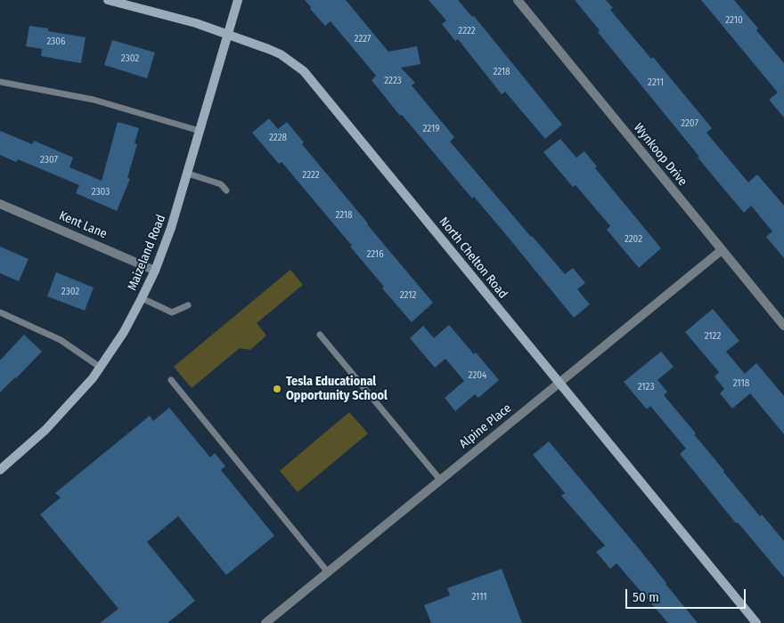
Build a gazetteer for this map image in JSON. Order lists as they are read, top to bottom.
{
  "streets": {
    "main road": ["Maizeland Road", "North Chelton Road"],
    "street": ["Wynkoop Drive", "Kent Lane", "Alpine Place"]
  },
  "crossings": [
    ["Wynkoop Drive", "Alpine Place"],
    ["Kent Lane", "Maizeland Road"],
    ["Maizeland Road", "North Chelton Road"],
    ["North Chelton Road", "Alpine Place"]
  ],
  "places": ["Tesla Educational Opportunity School"],
  "house_numbers": [
    "2210",
    "2222",
    "2227",
    "2306",
    "2302",
    "2218",
    "2223",
    "2211",
    "2207",
    "2219",
    "2228",
    "2307",
    "2222",
    "2303",
    "2218",
    "2202",
    "2216",
    "2302",
    "2212",
    "2122",
    "2204",
    "2118",
    "2123",
    "2111"
  ],
  "scale_bar": "50 m"
}
